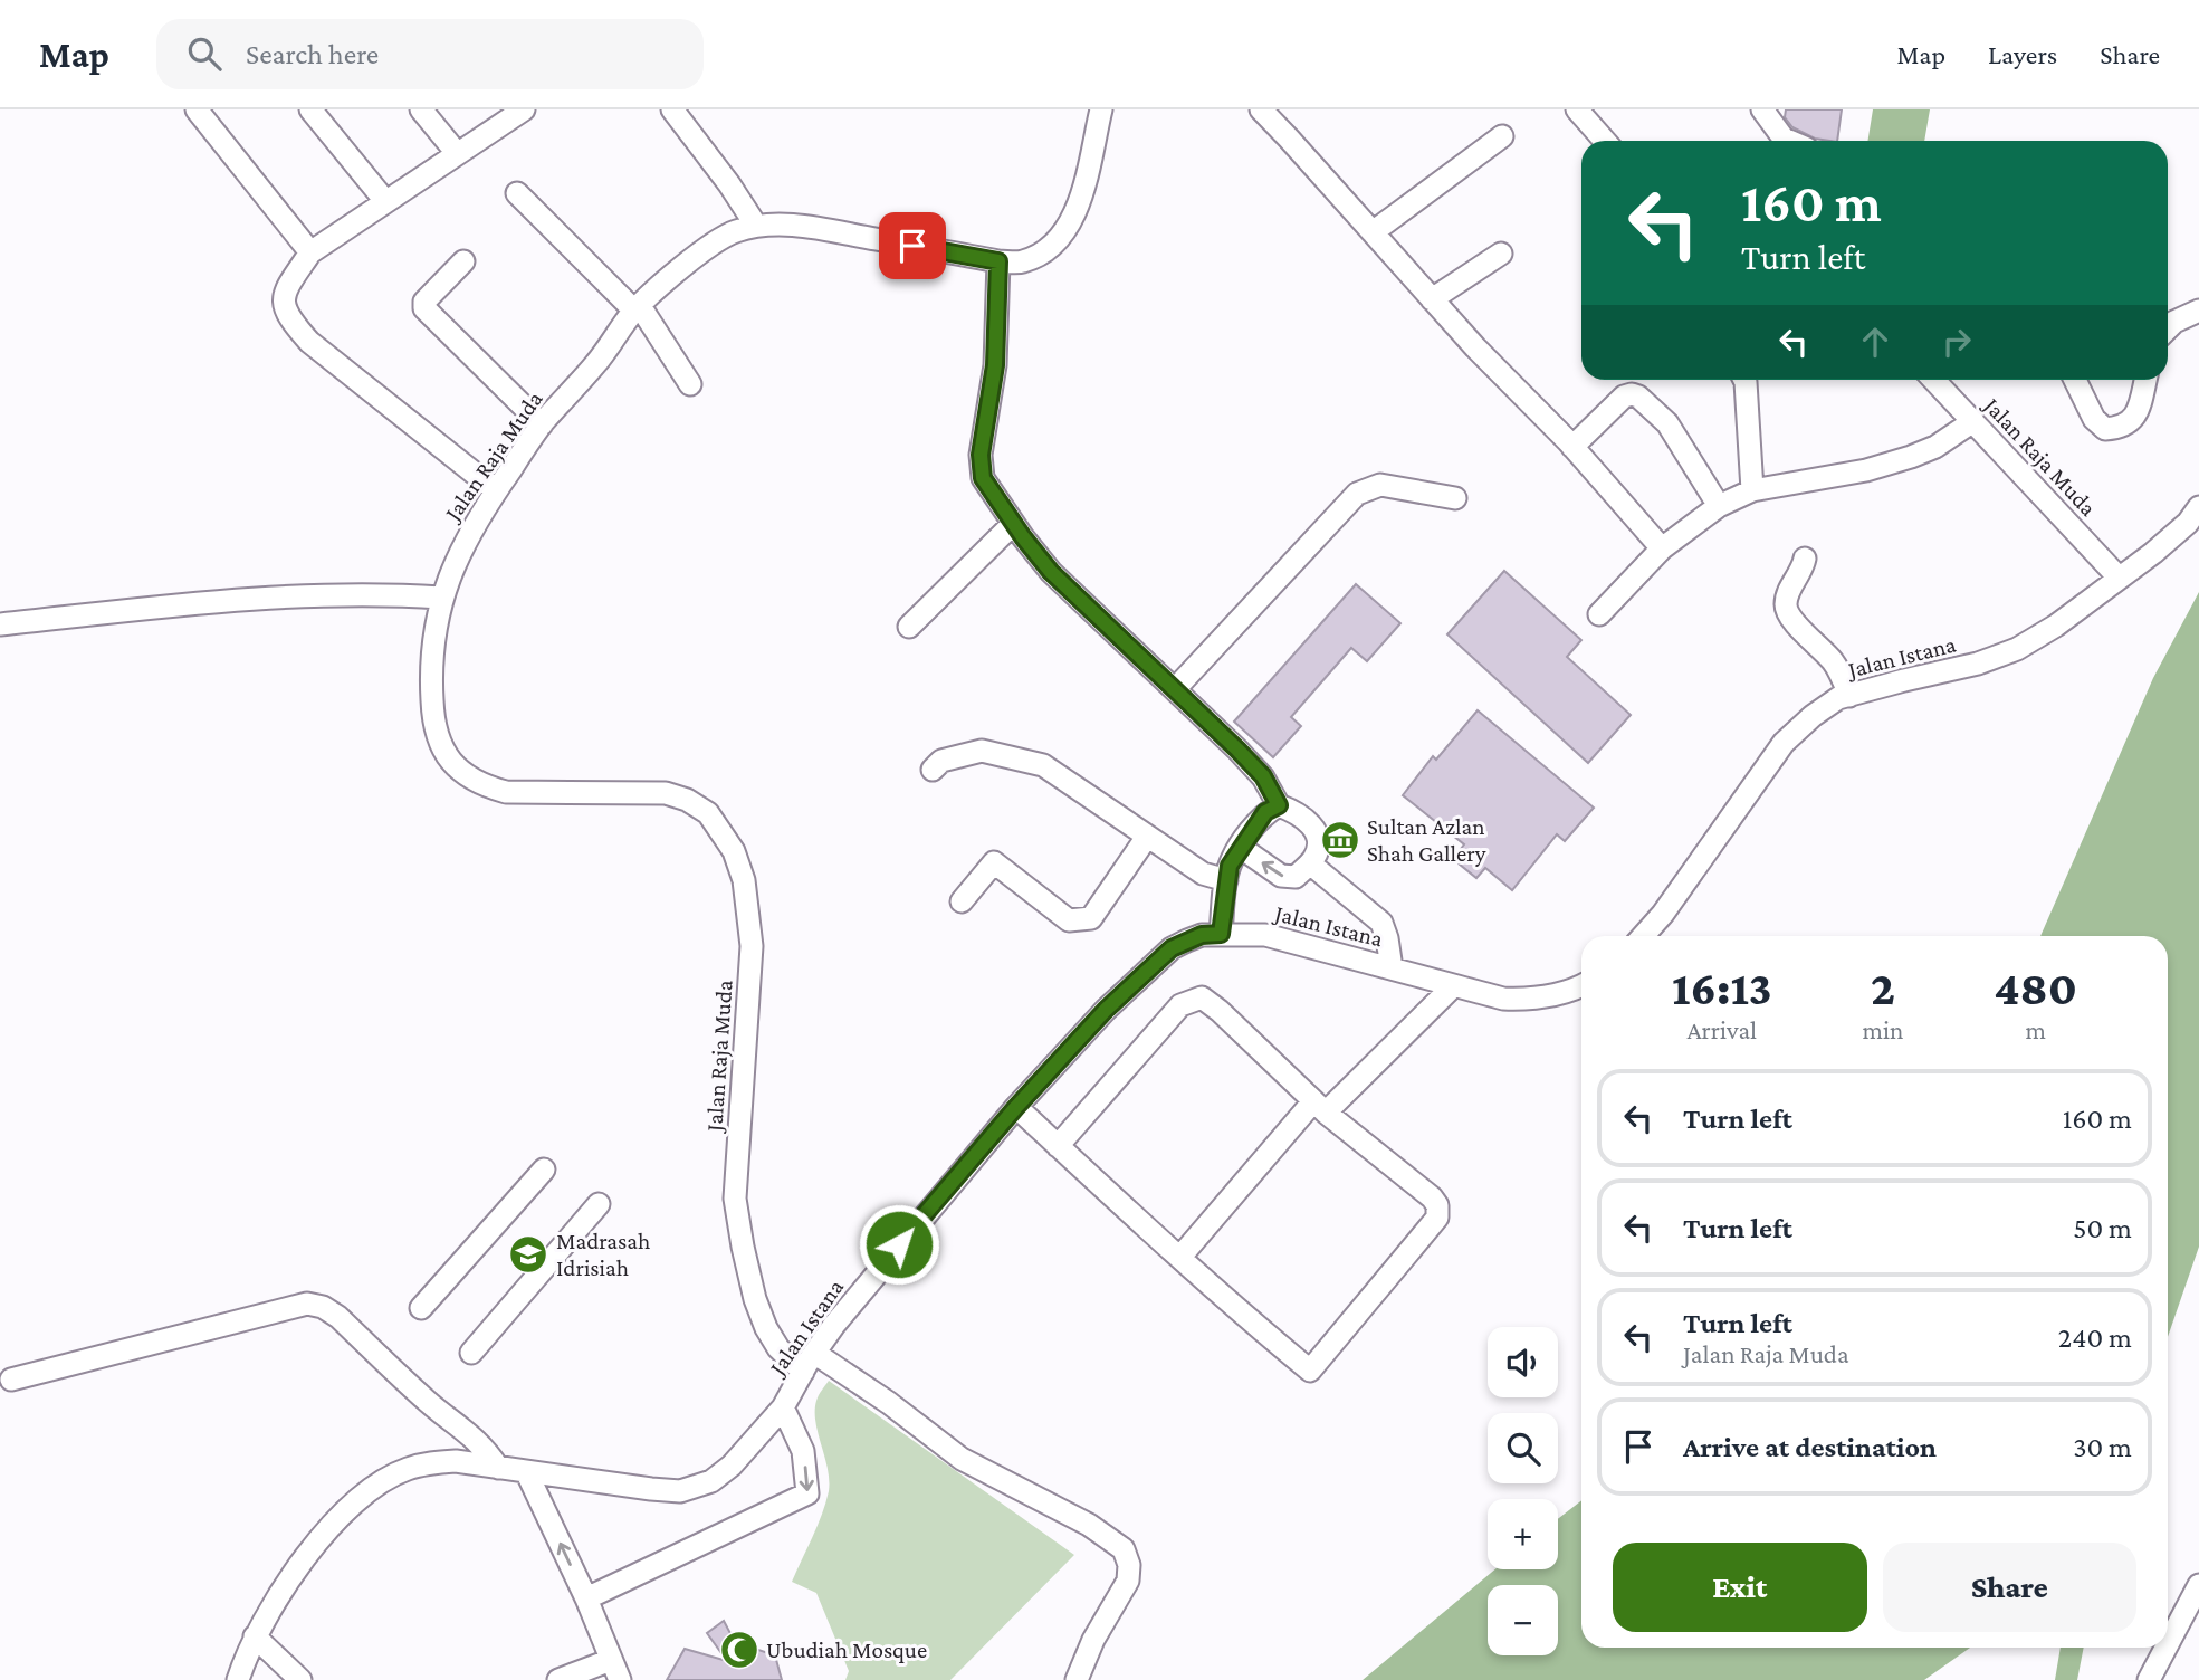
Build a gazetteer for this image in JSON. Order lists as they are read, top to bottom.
{
  "streets": {
    "street": ["Jalan Raja Muda", "Jalan Istana"]
  },
  "crossings": [
    ["Jalan Raja Muda", "Jalan Istana"]
  ],
  "places": {
    "museum": ["Sultan Azlan Shah Gallery"],
    "school or university": ["Madrasah Idrisiah"],
    "mosque": ["Ubudiah Mosque"]
  },
  "page": {
    "header": "Map",
    "search": "Search here",
    "nav": ["Map", "Layers", "Share"],
    "turn": ["160 m", "Turn left"],
    "eta": [
      "16:13",
      "Arrival",
      "2",
      "min",
      "480",
      "m"
    ],
    "list": [
      {
        "name": "Turn left",
        "value": "160 m"
      },
      {
        "name": "Turn left",
        "value": "50 m"
      },
      {
        "name": "Turn left",
        "note": "Jalan Raja Muda",
        "value": "240 m"
      },
      {
        "name": "Arrive at destination",
        "value": "30 m"
      }
    ],
    "map_buttons": ["+", "−"],
    "buttons": ["Exit", "Share"]
  }
}
